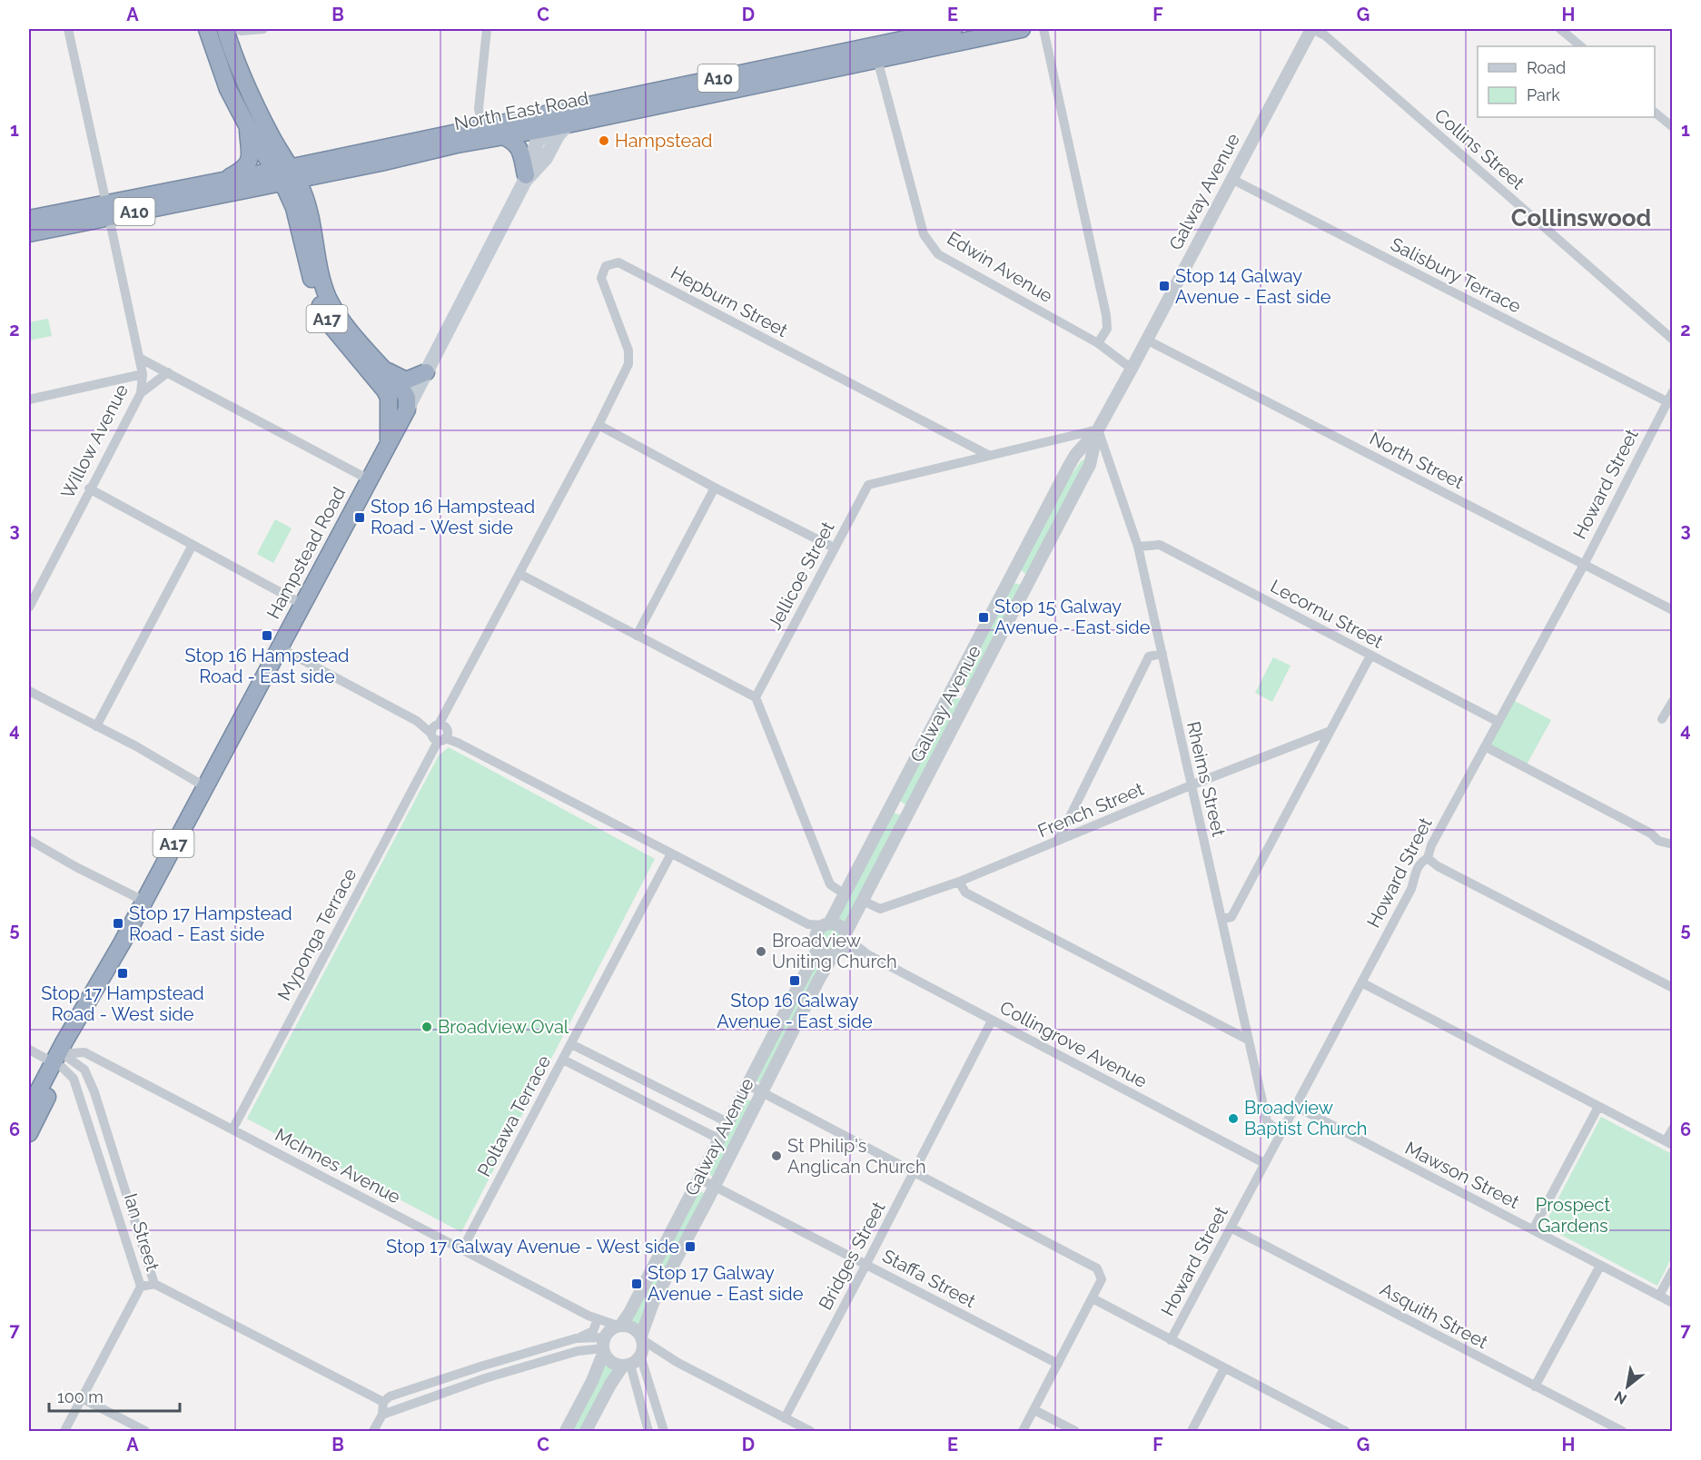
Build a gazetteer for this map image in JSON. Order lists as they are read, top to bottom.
{
  "streets": {
    "highway": [
      "A10",
      "North East Road",
      "A17",
      "Hampstead Road"
    ],
    "street": [
      "Collins Street",
      "Galway Avenue",
      "Edwin Avenue",
      "Salisbury Terrace",
      "Hepburn Street",
      "Willow Avenue",
      "North Street",
      "Howard Street",
      "Jellicoe Street",
      "Lecornu Street",
      "Rheims Street",
      "French Street",
      "Myponga Terrace",
      "Collingrove Avenue",
      "Poltawa Terrace",
      "McInnes Avenue",
      "Mawson Street",
      "Ian Street",
      "Bridges Street",
      "Staffa Street",
      "Asquith Street"
    ]
  },
  "crossings": [
    ["North East Road", "Edwin Avenue"],
    ["North East Road", "A17"],
    ["North East Road", "Willow Avenue"],
    ["North East Road", "Hampstead Road"],
    ["Collins Street", "Galway Avenue"],
    ["Galway Avenue", "Edwin Avenue"],
    ["Galway Avenue", "Salisbury Terrace"],
    ["Galway Avenue", "North Street"],
    ["Galway Avenue", "Jellicoe Street"],
    ["Galway Avenue", "Rheims Street"],
    ["Galway Avenue", "French Street"],
    ["Galway Avenue", "Collingrove Avenue"],
    ["Galway Avenue", "McInnes Avenue"],
    ["Galway Avenue", "Staffa Street"],
    ["Salisbury Terrace", "Howard Street"],
    ["Hepburn Street", "Jellicoe Street"],
    ["Hepburn Street", "Myponga Terrace"],
    ["A17", "Hampstead Road"],
    ["North Street", "Howard Street"],
    ["Howard Street", "Lecornu Street"],
    ["Howard Street", "Rheims Street"],
    ["Howard Street", "Collingrove Avenue"],
    ["Howard Street", "Mawson Street"],
    ["Howard Street", "Asquith Street"],
    ["Hampstead Road", "McInnes Avenue"],
    ["Hampstead Road", "Ian Street"],
    ["Jellicoe Street", "Rheims Street"],
    ["Lecornu Street", "Rheims Street"],
    ["Rheims Street", "French Street"],
    ["Myponga Terrace", "McInnes Avenue"],
    ["Collingrove Avenue", "Bridges Street"],
    ["Poltawa Terrace", "McInnes Avenue"],
    ["McInnes Avenue", "Ian Street"],
    ["Bridges Street", "Staffa Street"]
  ],
  "districts": ["Collinswood"],
  "parks": ["Prospect Gardens"],
  "places": {
    "other": [
      "Hampstead",
      "Broadview Uniting Church",
      "Broadview Oval",
      "Broadview Baptist Church",
      "St Philip's Anglican Church"
    ],
    "transit": [
      "Stop 14 Galway Avenue - East side",
      "Stop 16 Hampstead Road - West side",
      "Stop 15 Galway Avenue - East side",
      "Stop 16 Hampstead Road - East side",
      "Stop 17 Hampstead Road - East side",
      "Stop 17 Hampstead Road - West side",
      "Stop 16 Galway Avenue - East side",
      "Stop 17 Galway Avenue - West side",
      "Stop 17 Galway Avenue - East side"
    ]
  },
  "legend": ["Road", "Park"],
  "scale_bar": "100 m",
  "north": "bottom left",
  "grid": {
    "columns": [
      "A",
      "B",
      "C",
      "D",
      "E",
      "F",
      "G",
      "H"
    ],
    "rows": [
      "1",
      "2",
      "3",
      "4",
      "5",
      "6",
      "7"
    ]
  }
}
